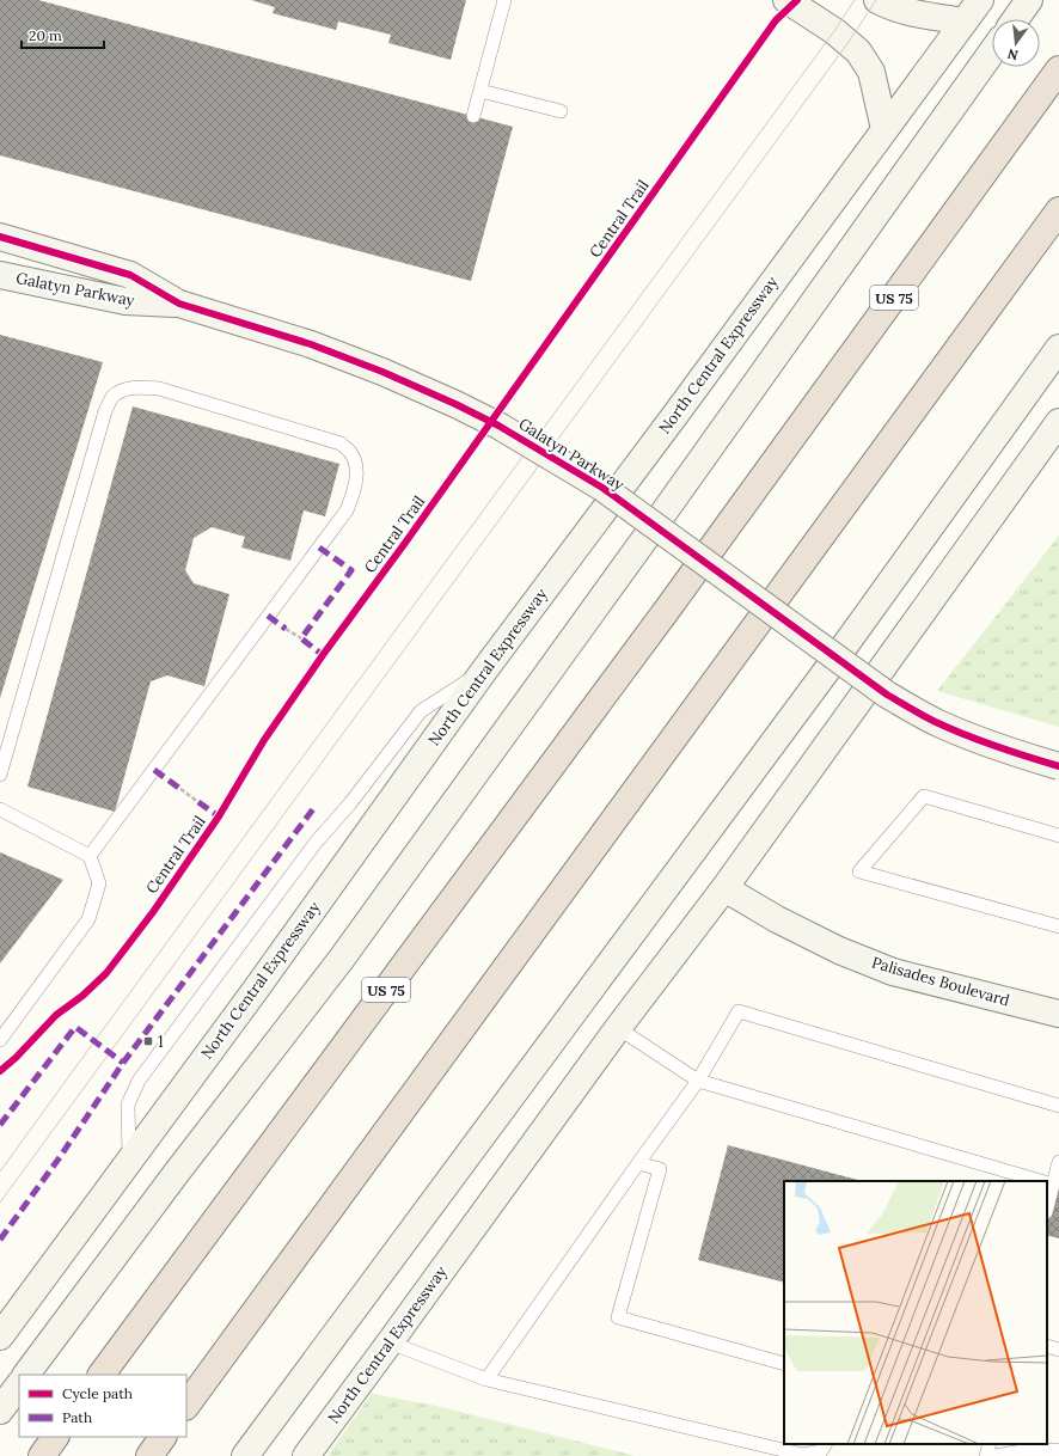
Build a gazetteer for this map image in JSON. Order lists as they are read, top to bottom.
{
  "streets": {
    "highway": ["US 75"],
    "main road": ["Galatyn Parkway", "North Central Expressway", "Palisades Boulevard"],
    "cycle path": ["Central Trail"]
  },
  "crossings": [
    ["North Central Expressway", "Palisades Boulevard"]
  ],
  "places": {
    "transit": ["1"]
  },
  "legend": ["Cycle path", "Path"],
  "scale_bar": "20 m",
  "north": "bottom"
}
